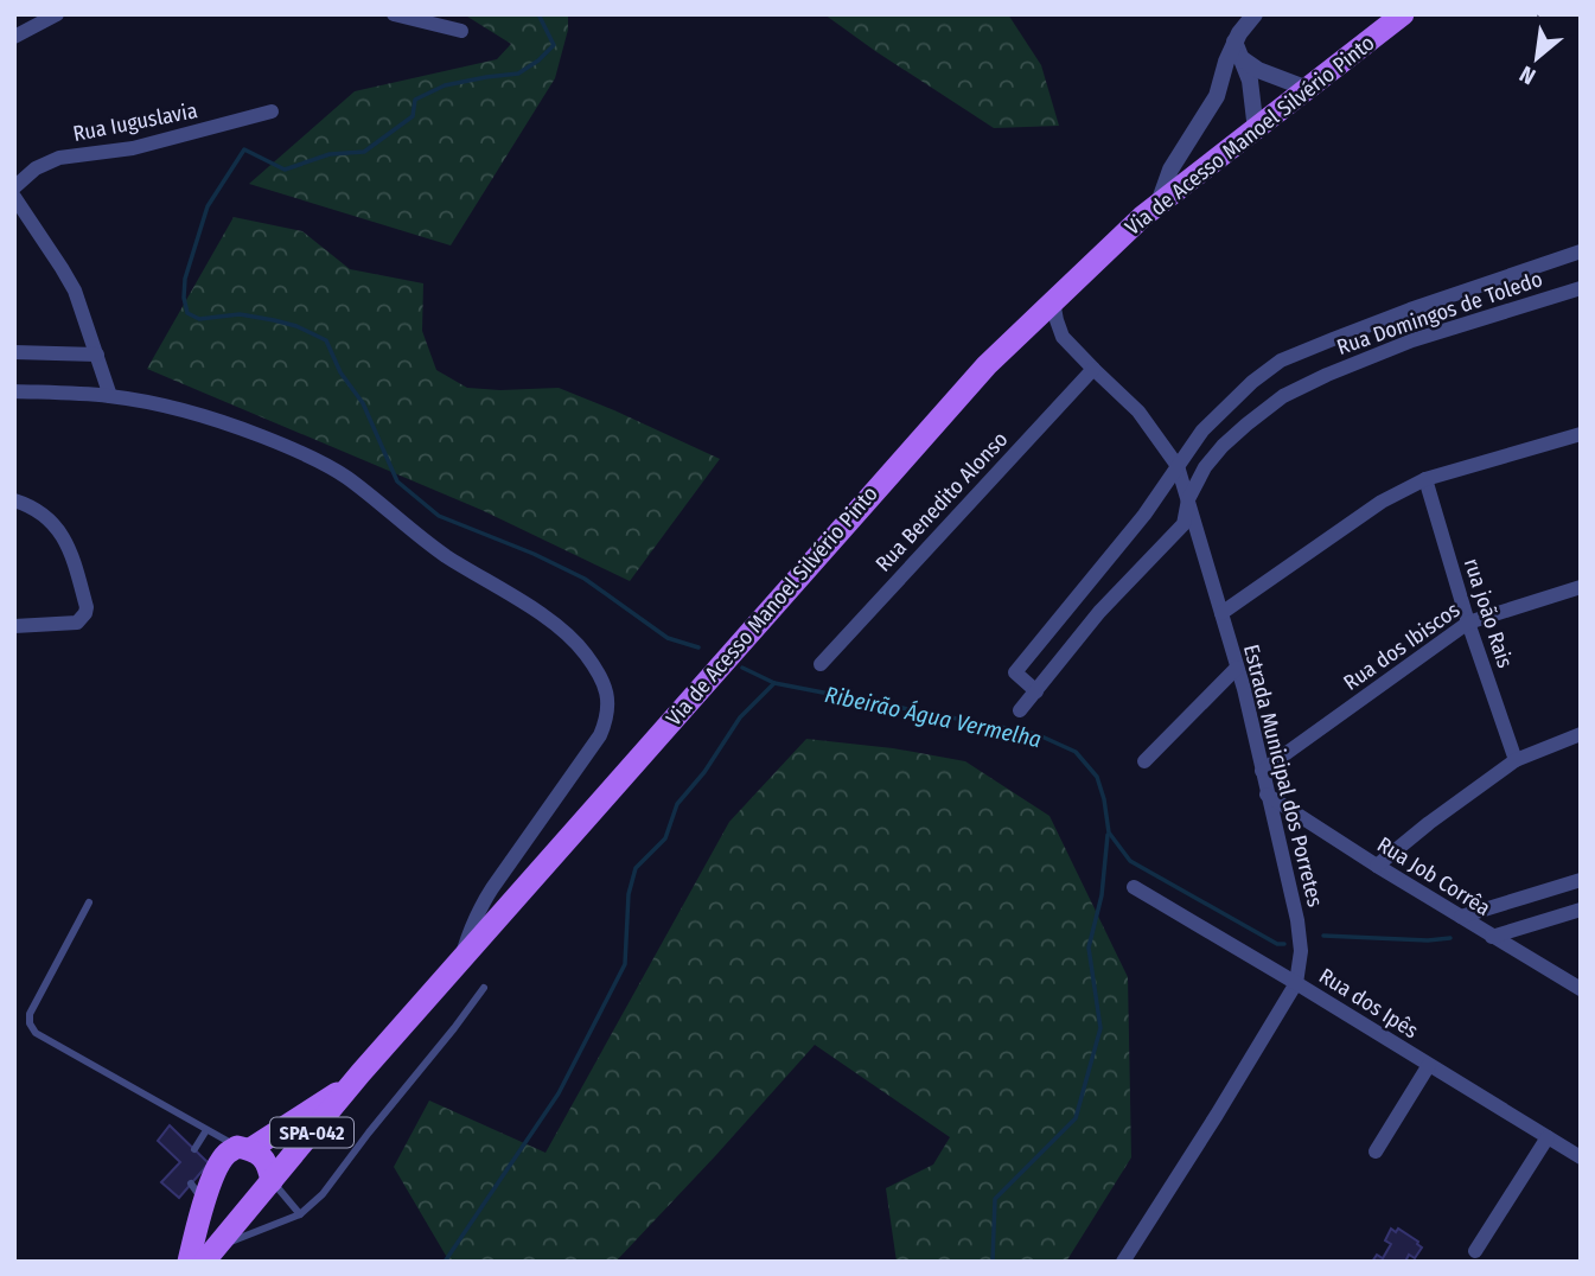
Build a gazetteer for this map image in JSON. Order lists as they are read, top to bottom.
{
  "streets": {
    "main road": ["Via de Acesso Manoel Silvério Pinto", "SPA-042"],
    "street": [
      "Rua Iuguslavia",
      "Rua Domingos de Toledo",
      "Rua Benedito Alonso",
      "rua joão Rais",
      "Rua dos Ibiscos",
      "Estrada Municipal dos Porretes",
      "Rua Job Corrêa",
      "Rua dos Ipês"
    ]
  },
  "crossings": [
    ["Via de Acesso Manoel Silvério Pinto", "Estrada Municipal dos Porretes"],
    ["Rua Domingos de Toledo", "Estrada Municipal dos Porretes"],
    ["Rua Benedito Alonso", "Estrada Municipal dos Porretes"],
    ["rua joão Rais", "Rua dos Ibiscos"],
    ["Rua dos Ibiscos", "Estrada Municipal dos Porretes"],
    ["Estrada Municipal dos Porretes", "Rua Job Corrêa"],
    ["Estrada Municipal dos Porretes", "Rua dos Ipês"]
  ],
  "water": ["Ribeirão Água Vermelha"],
  "north": "bottom left"
}
